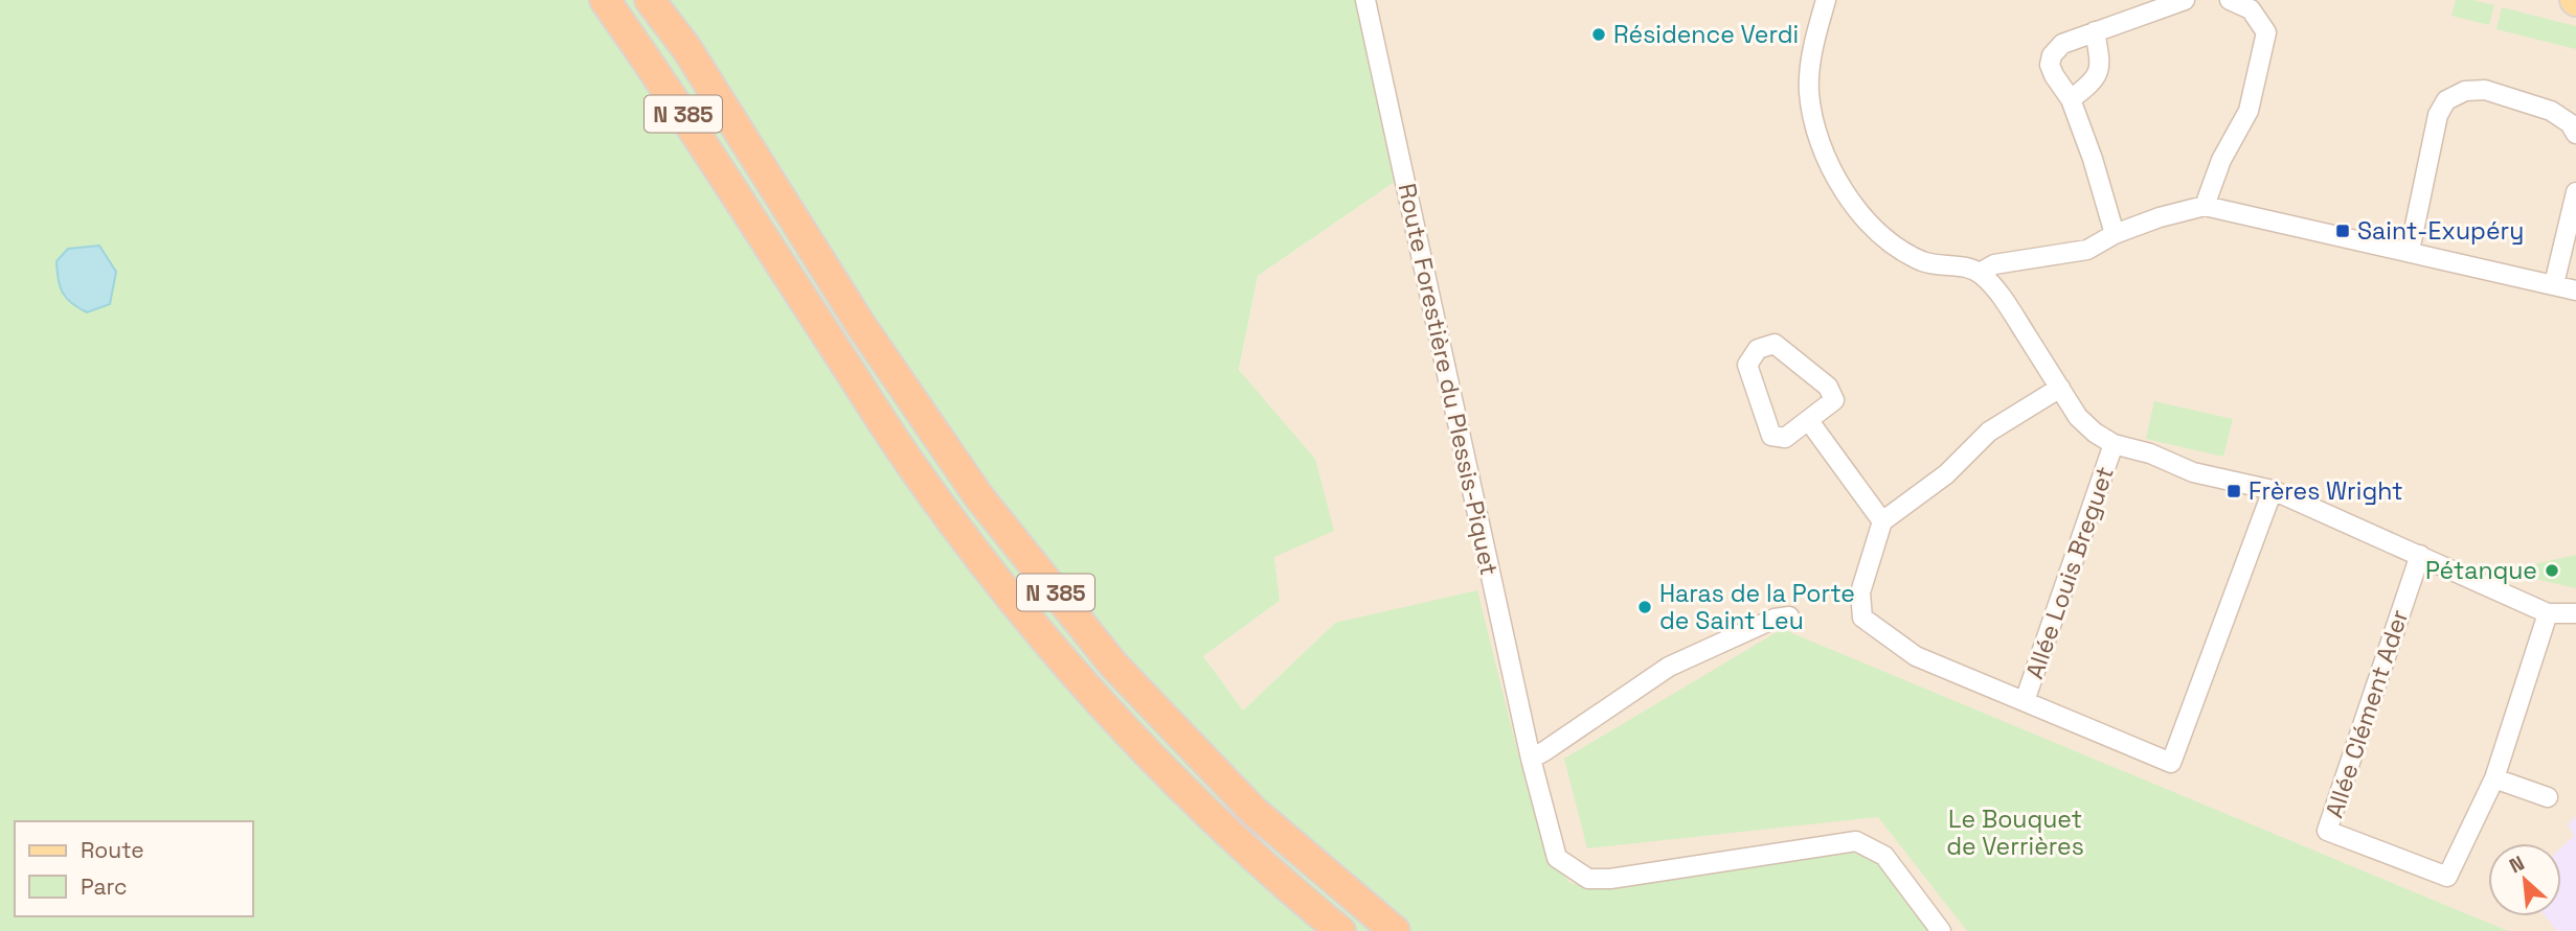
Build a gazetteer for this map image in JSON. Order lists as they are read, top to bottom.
{
  "streets": {
    "highway": ["N 385"],
    "street": ["Route Forestière du Plessis-Piquet", "Allée Louis Breguet", "Allée Clément Ader"]
  },
  "parks": ["Le Bouquet de Verrières"],
  "places": {
    "other": ["Résidence Verdi", "Pétanque", "Haras de la Porte de Saint Leu"],
    "transit": ["Saint-Exupéry", "Frères Wright"]
  },
  "legend": ["Route", "Parc"],
  "north": "top left"
}
